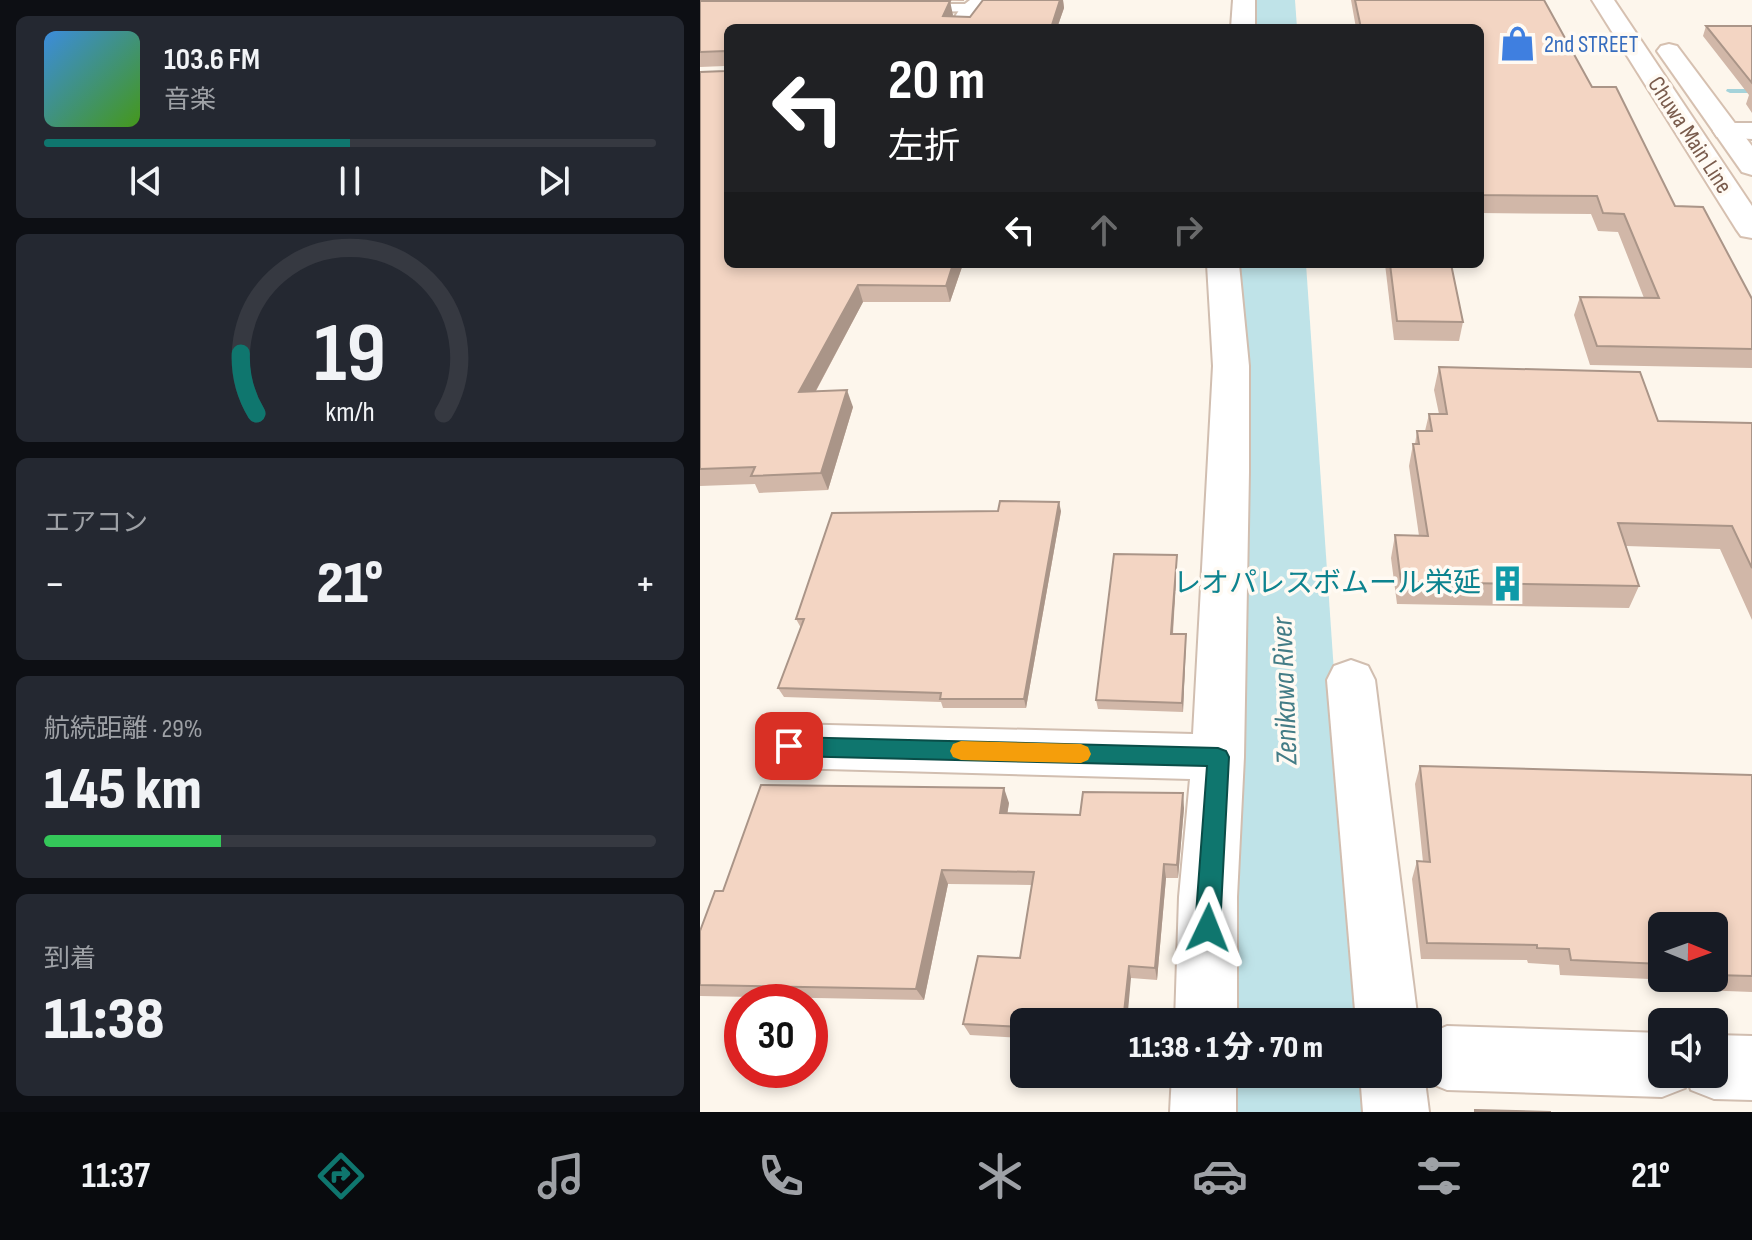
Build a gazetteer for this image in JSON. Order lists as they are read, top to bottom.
{
  "streets": {
    "street": ["Chuwa Main Line"]
  },
  "water": ["Zenikawa River"],
  "places": {
    "shop": ["2nd STREET"],
    "building": ["レオパレスボムール栄延"]
  },
  "north": "right",
  "page": {
    "turn": ["20 m", "左折"],
    "song": ["103.6 FM", "音楽"],
    "tile": [
      "エアコン",
      ["航続距離 · 29%", "145 km"],
      ["到着", "11:38"]
    ],
    "heat": ["−", "21°", "+"],
    "limit": "30",
    "trip": "11:38 · 1 分 · 70 m",
    "tabs": ["11:37", "21°"],
    "gauge": ["19", "km/h"]
  }
}
